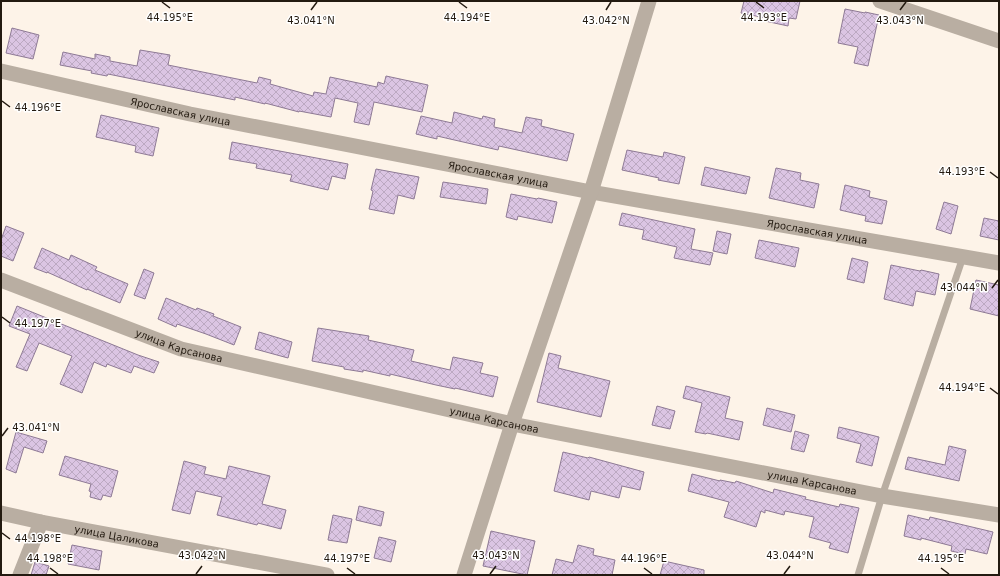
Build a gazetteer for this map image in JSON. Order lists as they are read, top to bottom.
{
  "streets": {
    "street": ["Ярославская улица", "улица Карсанова", "улица Цаликова"]
  },
  "coordinates": [
    "44.195°E",
    "44.194°E",
    "44.193°E",
    "43.041°N",
    "43.042°N",
    "43.043°N",
    "44.196°E",
    "43.044°N",
    "44.197°E",
    "44.198°E"
  ]
}
